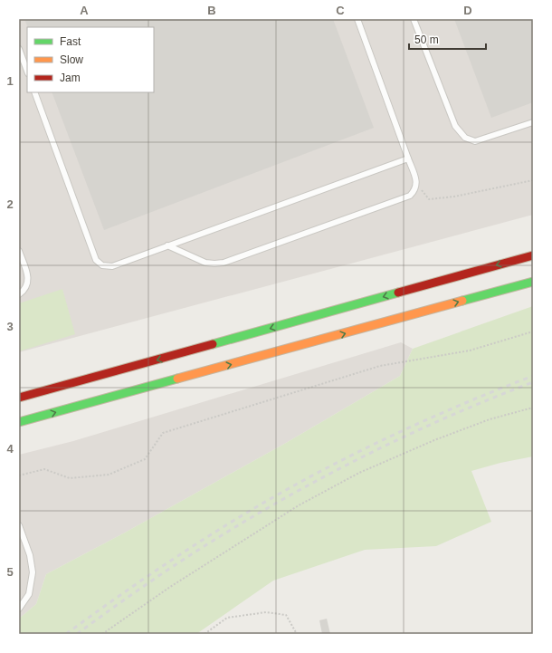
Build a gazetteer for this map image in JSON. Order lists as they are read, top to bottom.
{
  "legend": ["Fast", "Slow", "Jam"],
  "scale_bar": "50 m",
  "grid": {
    "columns": [
      "A",
      "B",
      "C",
      "D"
    ],
    "rows": [
      "1",
      "2",
      "3",
      "4",
      "5"
    ]
  }
}
